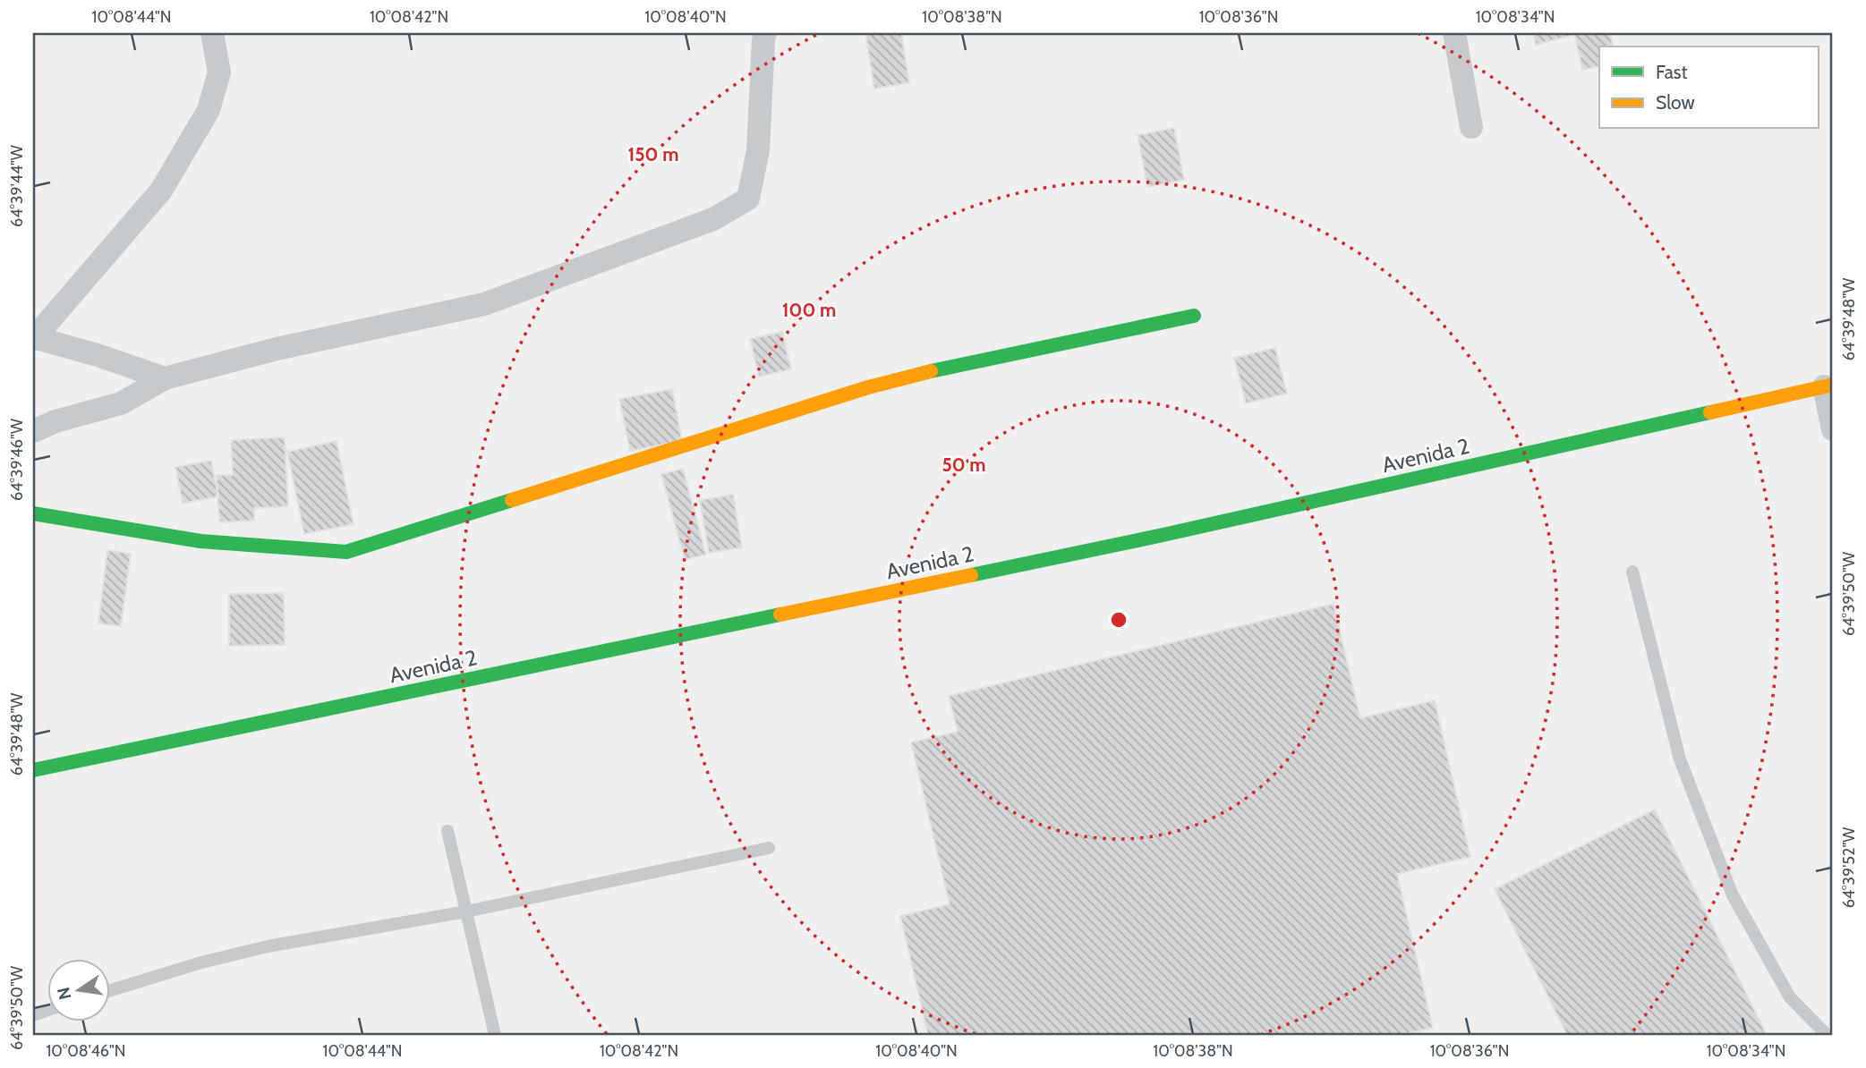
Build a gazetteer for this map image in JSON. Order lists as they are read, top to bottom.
{
  "streets": {
    "street": ["Avenida 2"]
  },
  "legend": ["Fast", "Slow"],
  "north": "left",
  "coordinates": [
    "10°08'44\"N",
    "10°08'42\"N",
    "10°08'40\"N",
    "10°08'38\"N",
    "10°08'36\"N",
    "10°08'34\"N",
    "64°39'44\"W",
    "64°39'48\"W",
    "64°39'46\"W",
    "64°39'50\"W",
    "64°39'52\"W",
    "10°08'46\"N"
  ],
  "rings": ["150 m", "100 m", "50 m"]
}
